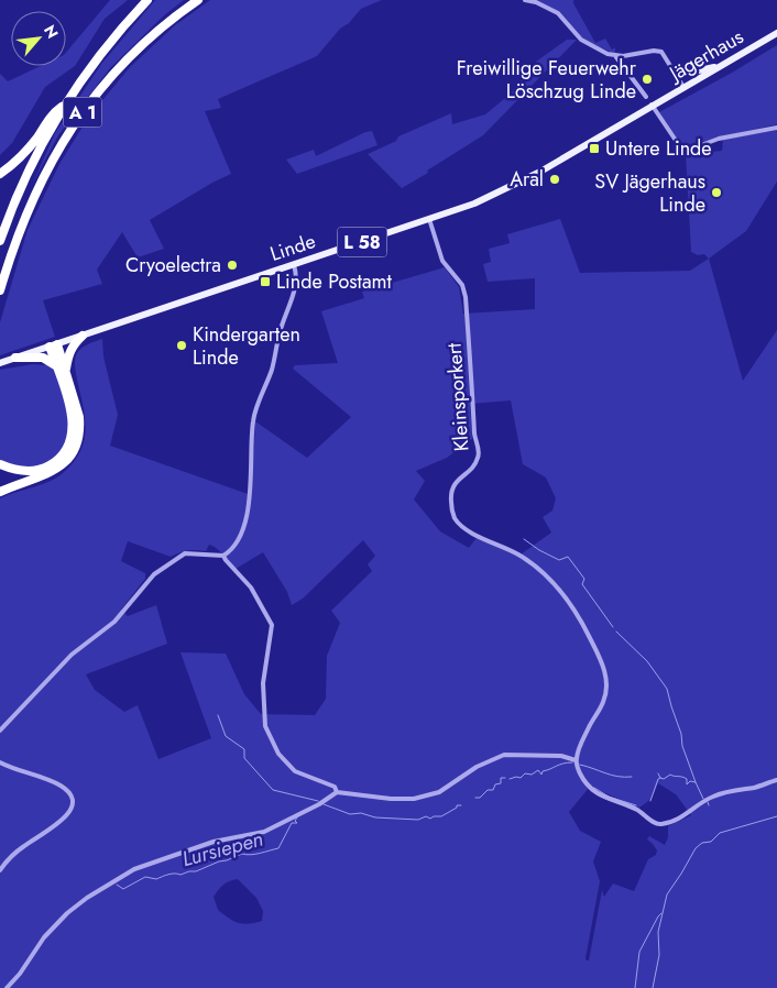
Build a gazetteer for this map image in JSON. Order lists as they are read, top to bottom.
{
  "streets": {
    "highway": ["A 1"],
    "main road": ["Jägerhaus", "L 58", "Linde"],
    "street": ["Kleinsporkert"]
  },
  "crossings": [
    ["Jägerhaus", "Linde"],
    ["Linde", "Kleinsporkert"]
  ],
  "water": ["Lursiepen"],
  "places": {
    "other": [
      "Freiwillige Feuerwehr Löschzug Linde",
      "Aral",
      "SV Jägerhaus Linde",
      "Cryoelectra",
      "Kindergarten Linde"
    ],
    "transit": ["Untere Linde", "Linde Postamt"]
  },
  "north": "top right"
}
